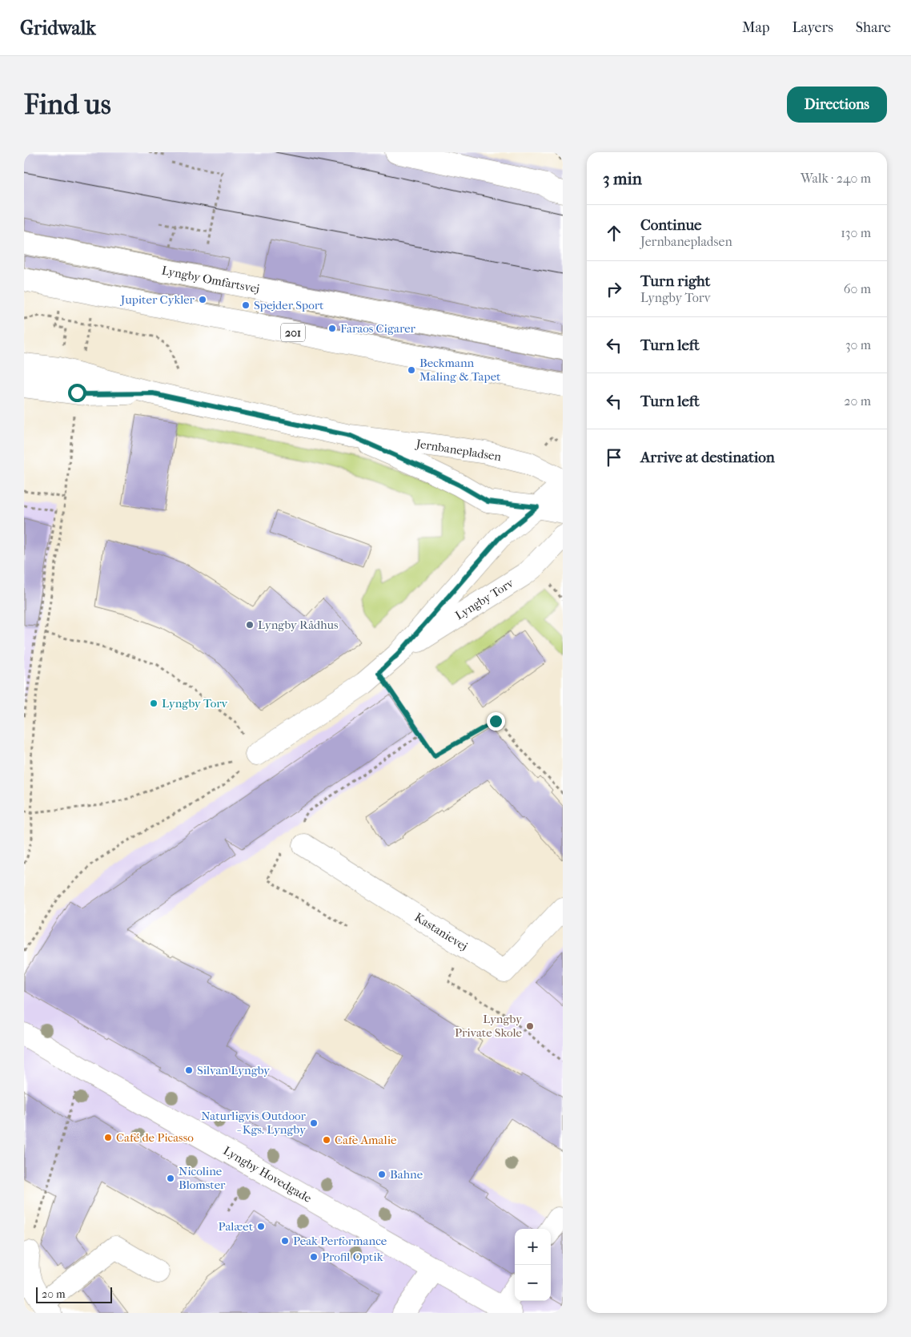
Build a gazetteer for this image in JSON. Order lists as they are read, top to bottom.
{
  "streets": {
    "main road": [
      "Lyngby Omfartsvej",
      "201",
      "Jernbanepladsen",
      "Lyngby Torv",
      "Kastanievej",
      "Lyngby Hovedgade"
    ]
  },
  "crossings": [
    ["Jernbanepladsen", "Lyngby Torv"]
  ],
  "places": [
    "Jupiter Cykler",
    "Spejder Sport",
    "Faraos Cigarer",
    "Beckmann Maling & Tapet",
    "Lyngby Rådhus",
    "Lyngby Torv",
    "Lyngby Private Skole",
    "Silvan Lyngby",
    "Naturligvis Outdoor - Kgs. Lyngby",
    "Café de Picasso",
    "Cafe Amalie",
    "Bahne",
    "Nicoline Blomster",
    "Palæet",
    "Peak Performance",
    "Profil Optik"
  ],
  "scale_bar": "20 m",
  "page": {
    "header": "Gridwalk",
    "nav": ["Map", "Layers", "Share"],
    "buttons": "Directions",
    "title": "Find us",
    "heading": ["3 min", "Walk · 240 m"],
    "list": [
      ["Continue", "Jernbanepladsen", "130 m"],
      ["Turn right", "Lyngby Torv", "60 m"],
      ["Turn left", "30 m"],
      ["Turn left", "20 m"],
      "Arrive at destination"
    ],
    "map_buttons": ["+", "−"],
    "scale": "20 m"
  }
}
